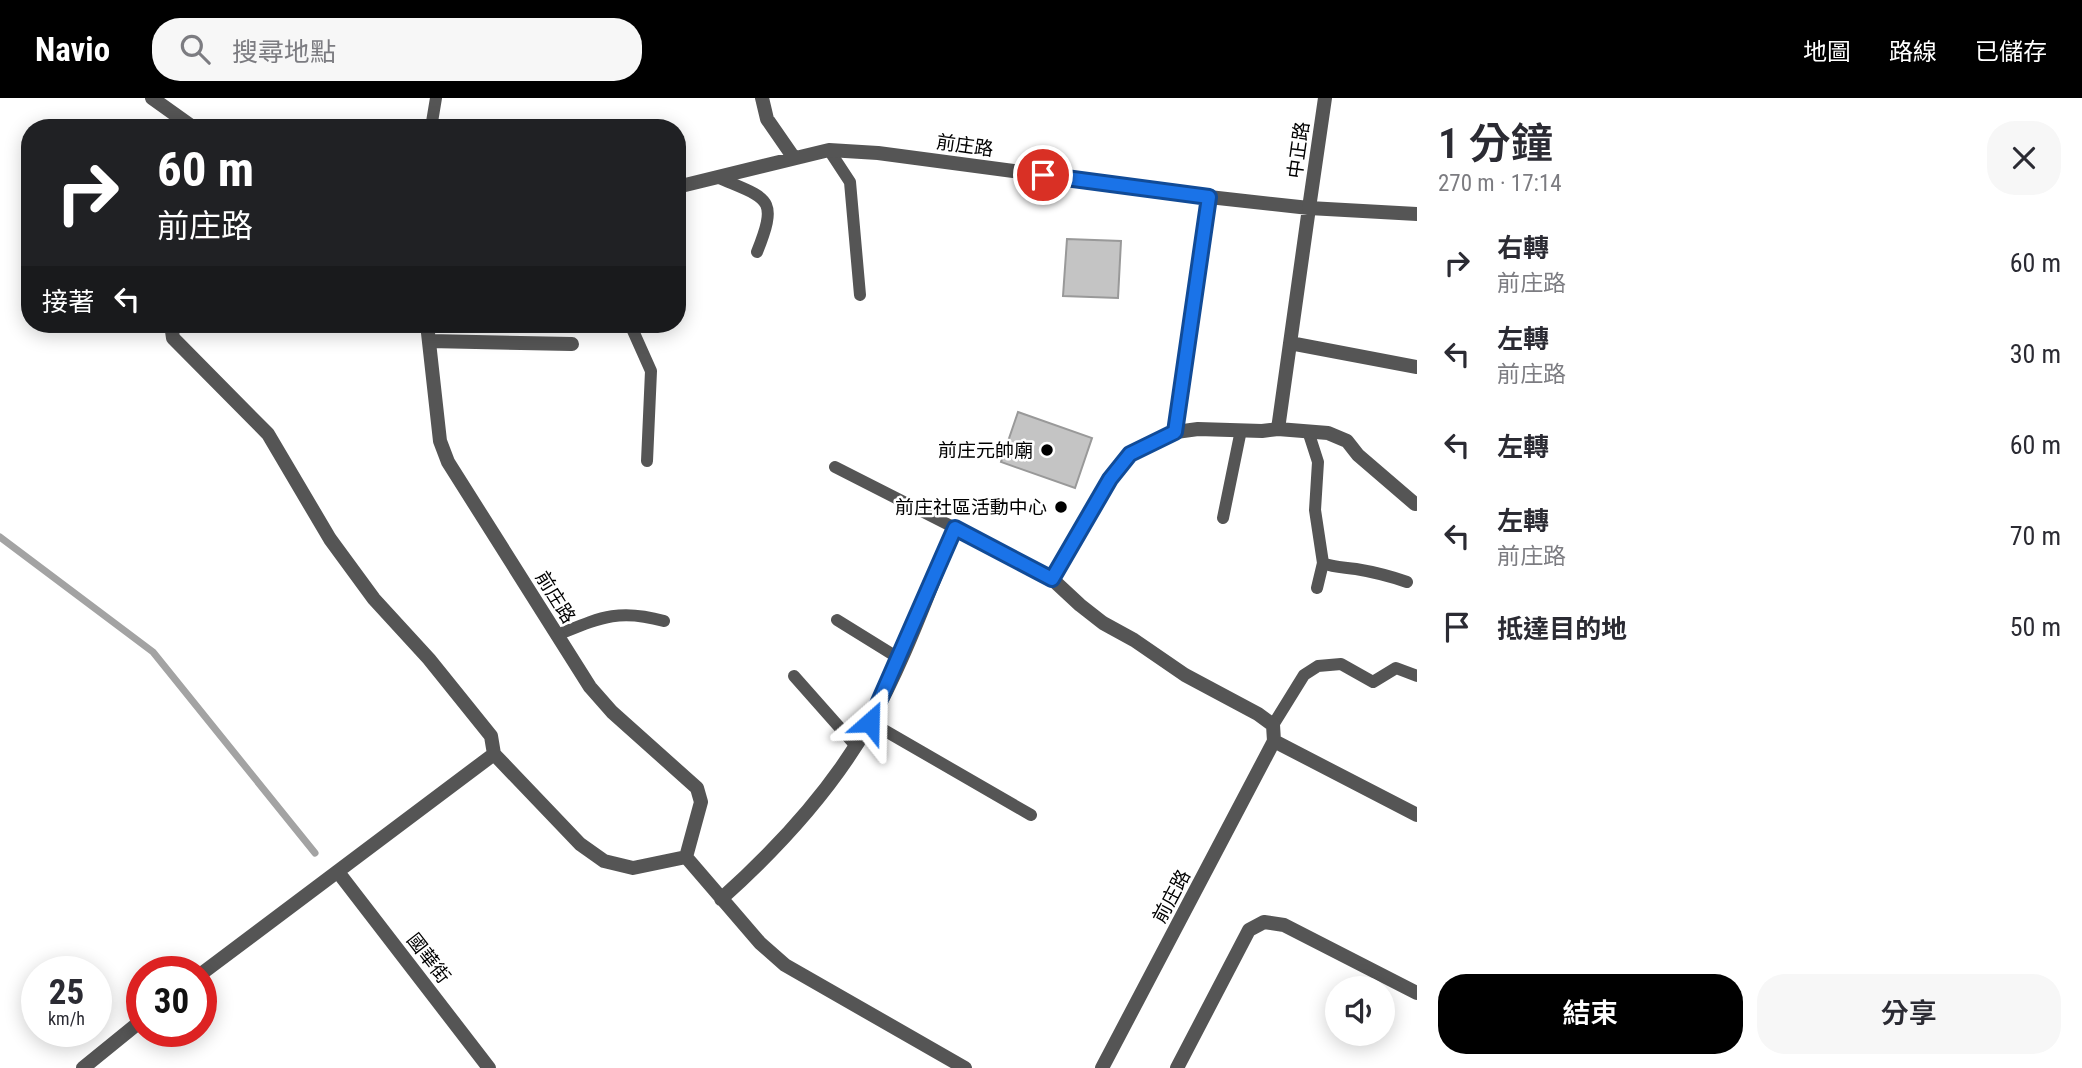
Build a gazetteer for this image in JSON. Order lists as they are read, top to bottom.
{
  "streets": {
    "street": ["前庄路", "中正路", "國華街"]
  },
  "crossings": [
    ["前庄路", "中正路"]
  ],
  "places": ["前庄元帥廟", "前庄社區活動中心"],
  "page": {
    "header": "Navio",
    "search": "搜尋地點",
    "nav": ["地圖", "路線", "已儲存"],
    "heading": ["1 分鐘", "270 m · 17:14"],
    "turn": ["60 m", "前庄路"],
    "list": [
      {
        "name": "右轉",
        "note": "前庄路",
        "value": "60 m"
      },
      {
        "name": "左轉",
        "note": "前庄路",
        "value": "30 m"
      },
      {
        "name": "左轉",
        "value": "60 m"
      },
      {
        "name": "左轉",
        "note": "前庄路",
        "value": "70 m"
      },
      {
        "name": "抵達目的地",
        "value": "50 m"
      }
    ],
    "then": "接著",
    "speed": "25 km/h",
    "limit": "30",
    "buttons": ["結束", "分享"]
  }
}
